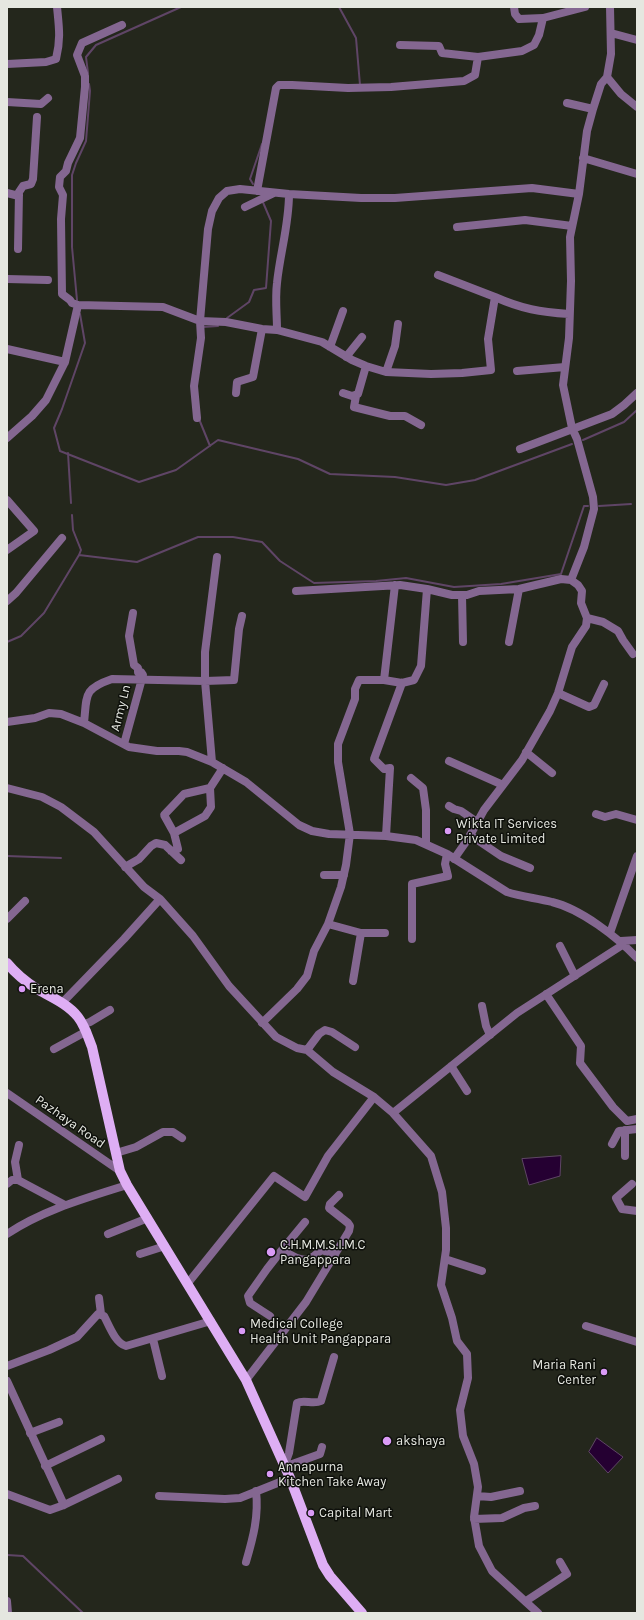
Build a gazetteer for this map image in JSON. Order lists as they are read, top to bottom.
{
  "streets": {
    "street": ["Army Ln", "Pazhaya Road"]
  },
  "places": [
    "Wikta IT Services Private Limited",
    "Erena",
    "C.H.M.M.S.I.M.C Pangappara",
    "Medical College Health Unit Pangappara",
    "Maria Rani Center",
    "akshaya",
    "Annapurna Kitchen Take Away",
    "Capital Mart"
  ]
}
